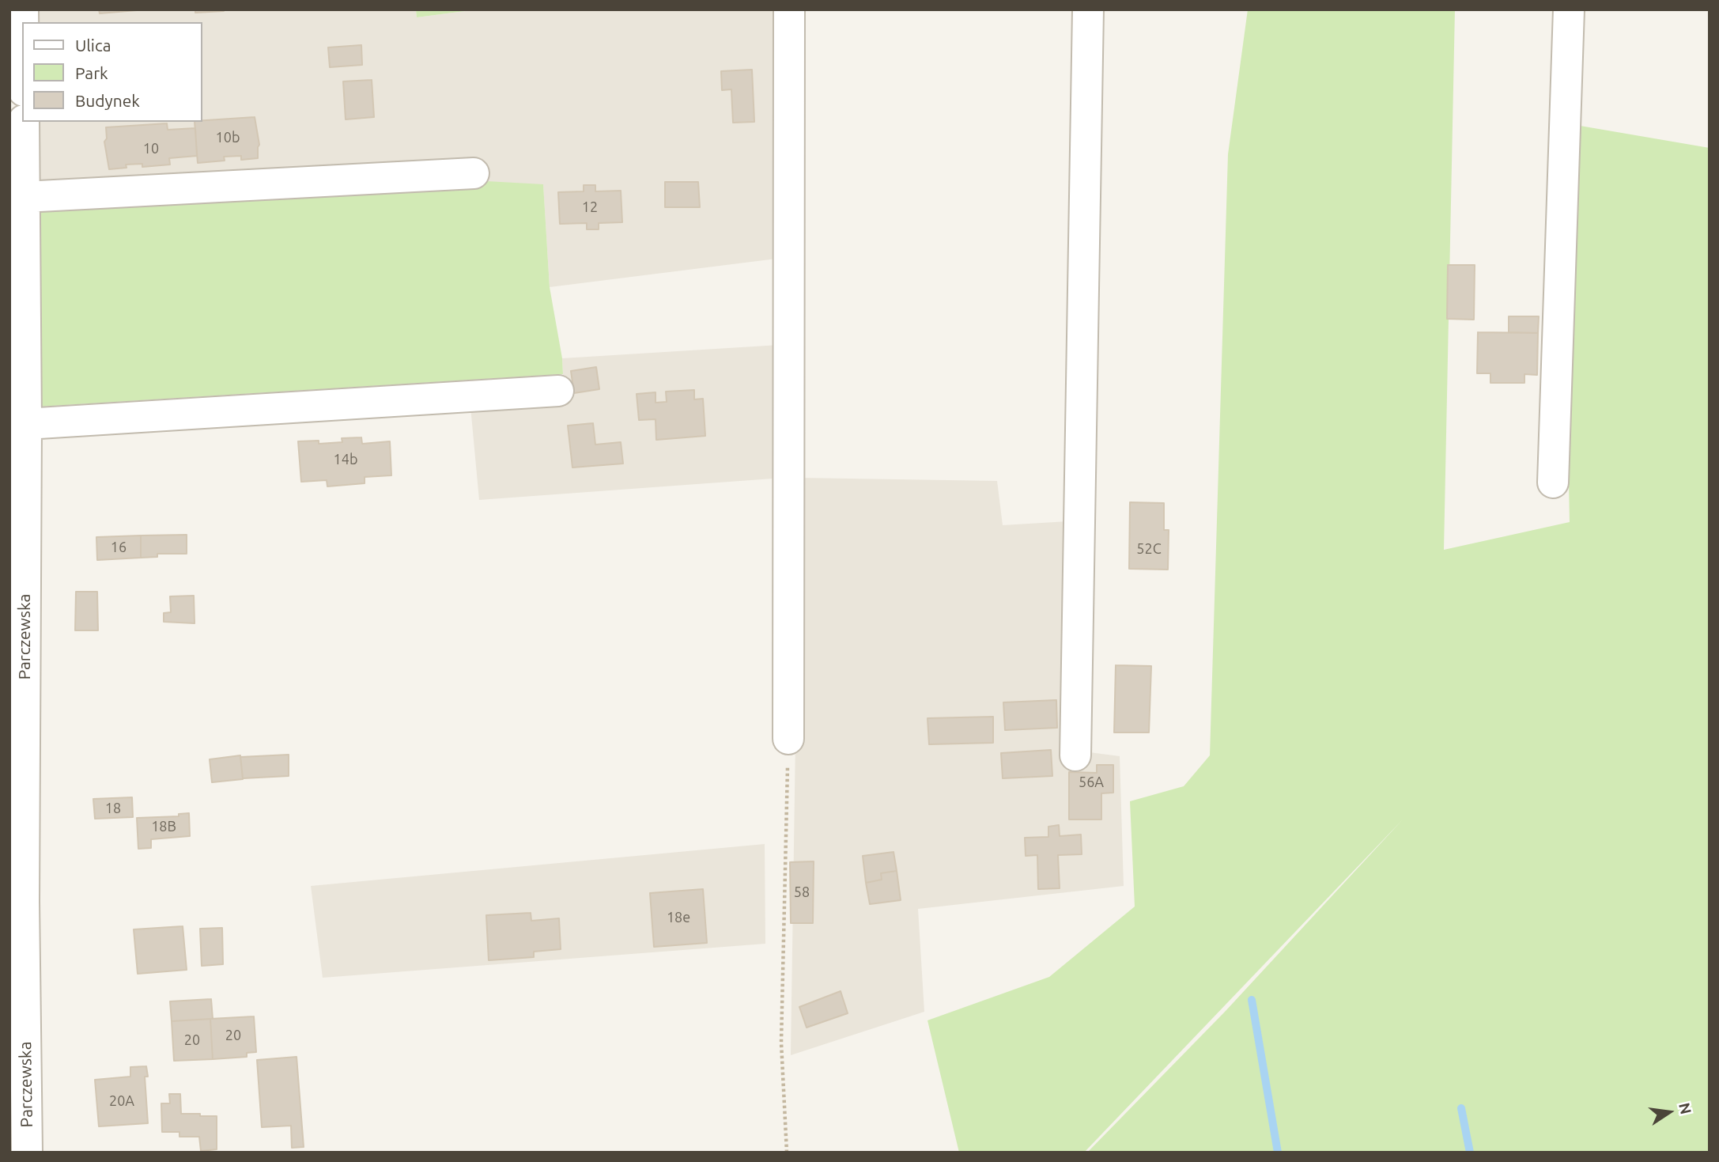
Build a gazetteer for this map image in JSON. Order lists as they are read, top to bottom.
{
  "streets": {
    "street": ["Parczewska"]
  },
  "house_numbers": [
    "10b",
    "10",
    "12",
    "14b",
    "16",
    "52C",
    "56A",
    "18",
    "18B",
    "58",
    "18e",
    "20",
    "20",
    "20A"
  ],
  "legend": ["Ulica", "Park", "Budynek"],
  "north": "right"
}
